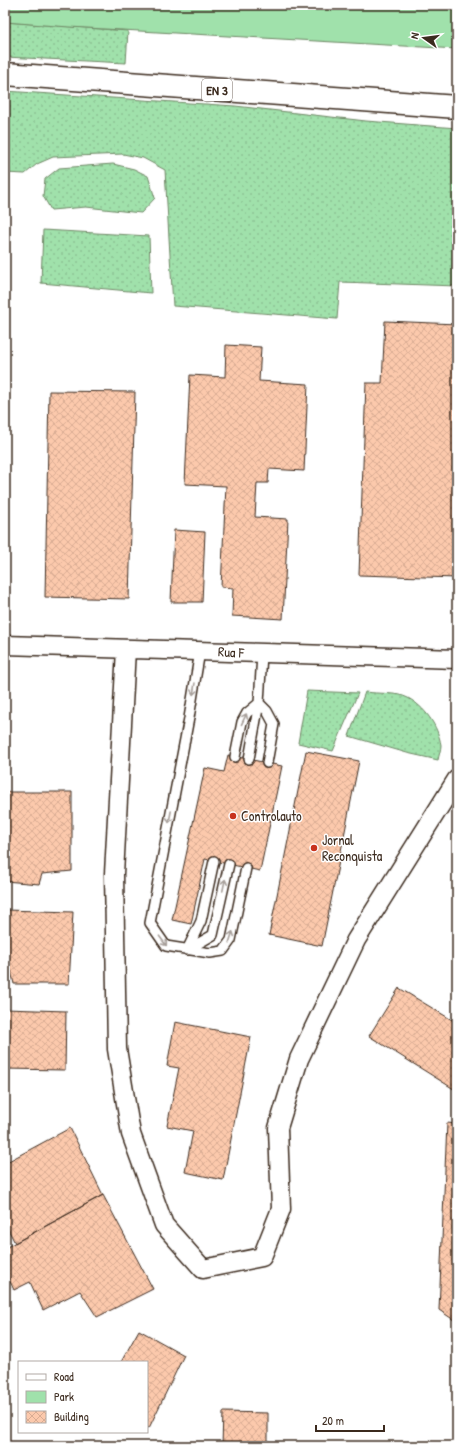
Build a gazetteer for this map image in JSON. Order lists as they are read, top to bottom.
{
  "streets": {
    "main road": ["EN 3"],
    "street": ["Rua F"]
  },
  "places": ["Controlauto", "Jornal Reconquista"],
  "legend": ["Road", "Park", "Building"],
  "scale_bar": "20 m",
  "north": "left"
}
